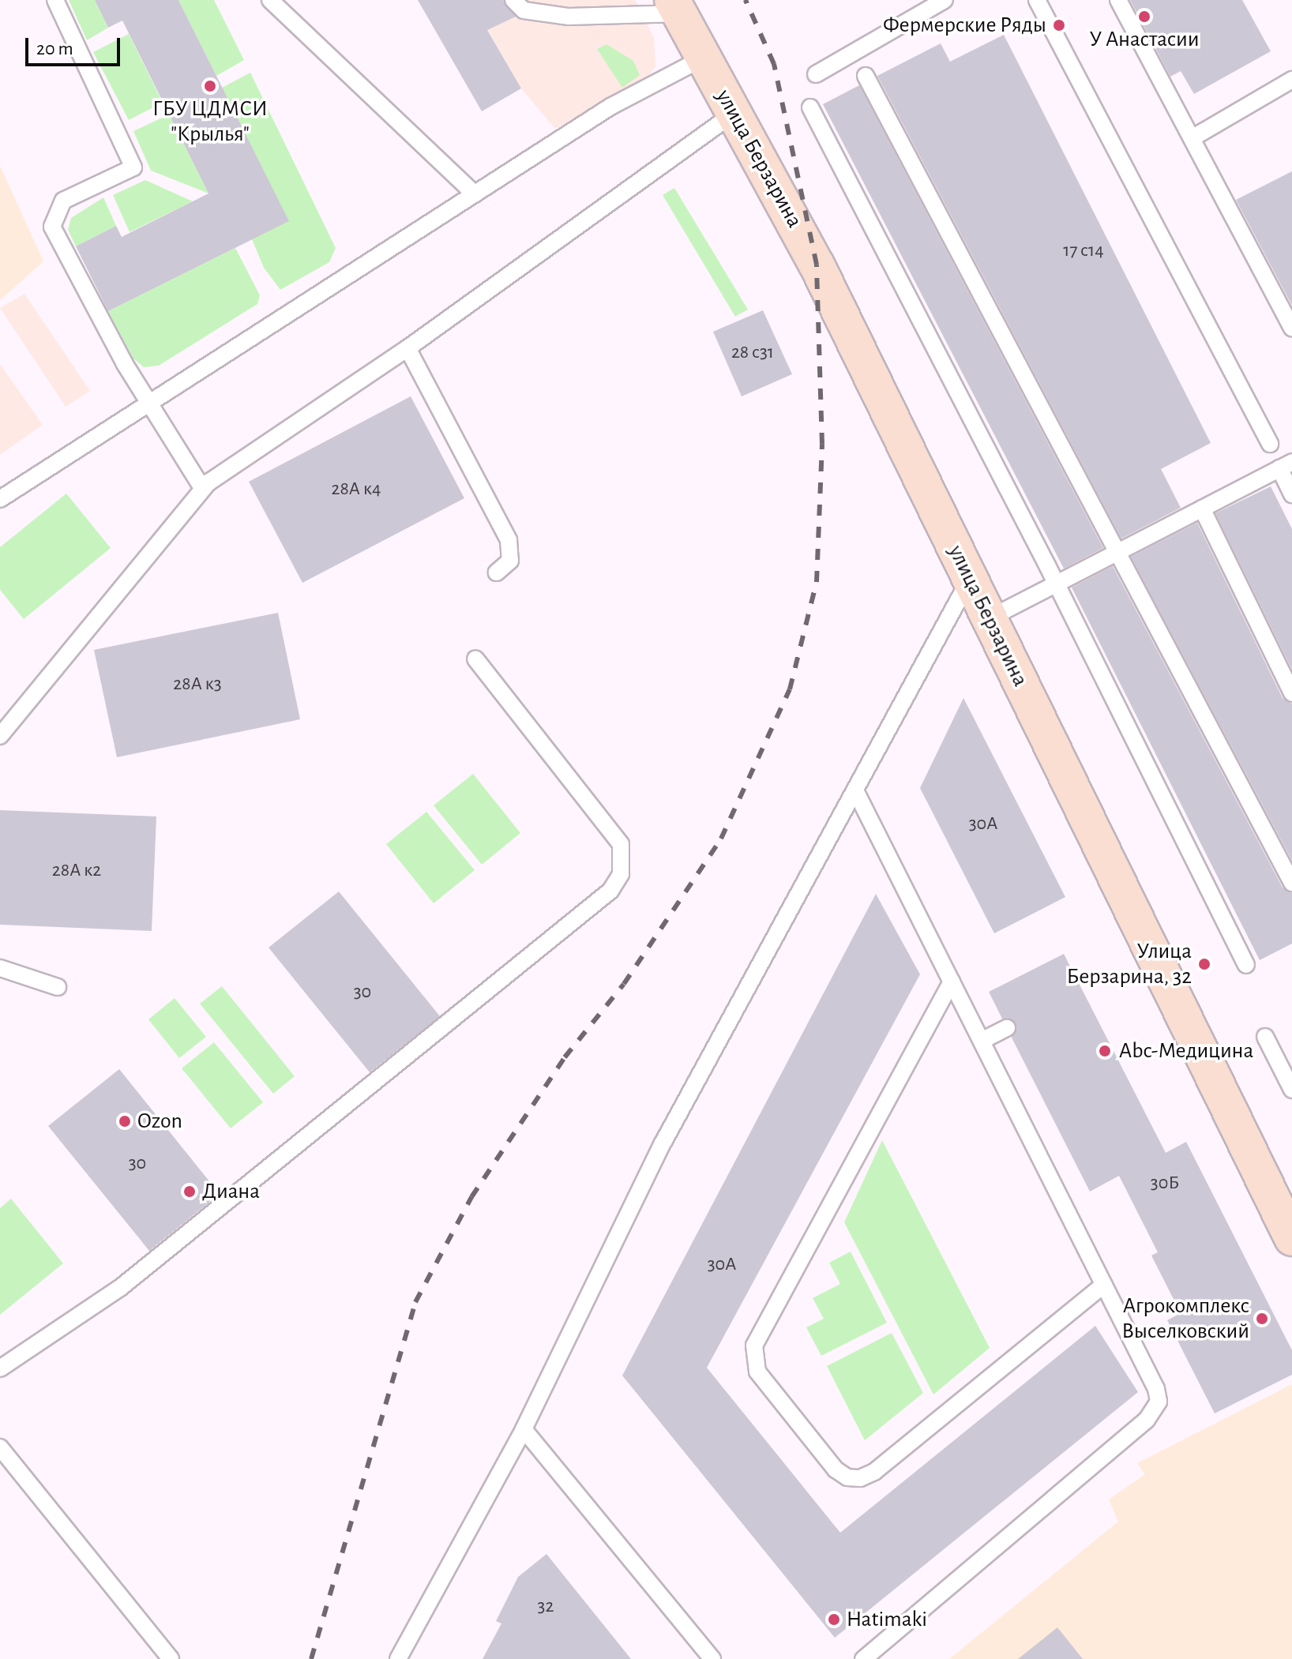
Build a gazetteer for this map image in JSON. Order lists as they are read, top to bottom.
{
  "streets": {
    "street": ["улица Берзарина"]
  },
  "places": [
    "У Анастасии",
    "Фермерские Ряды",
    "ГБУ ЦДМСИ \"Крылья\"",
    "Улица Берзарина, 32",
    "Abc-Медицина",
    "Ozon",
    "Диана",
    "Агрокомплекс Выселковский",
    "Hatimaki"
  ],
  "house_numbers": [
    "17 с14",
    "28 с31",
    "28А к4",
    "28А к3",
    "30А",
    "28А к2",
    "30",
    "30",
    "30Б",
    "30А",
    "32"
  ],
  "scale_bar": "20 m"
}
